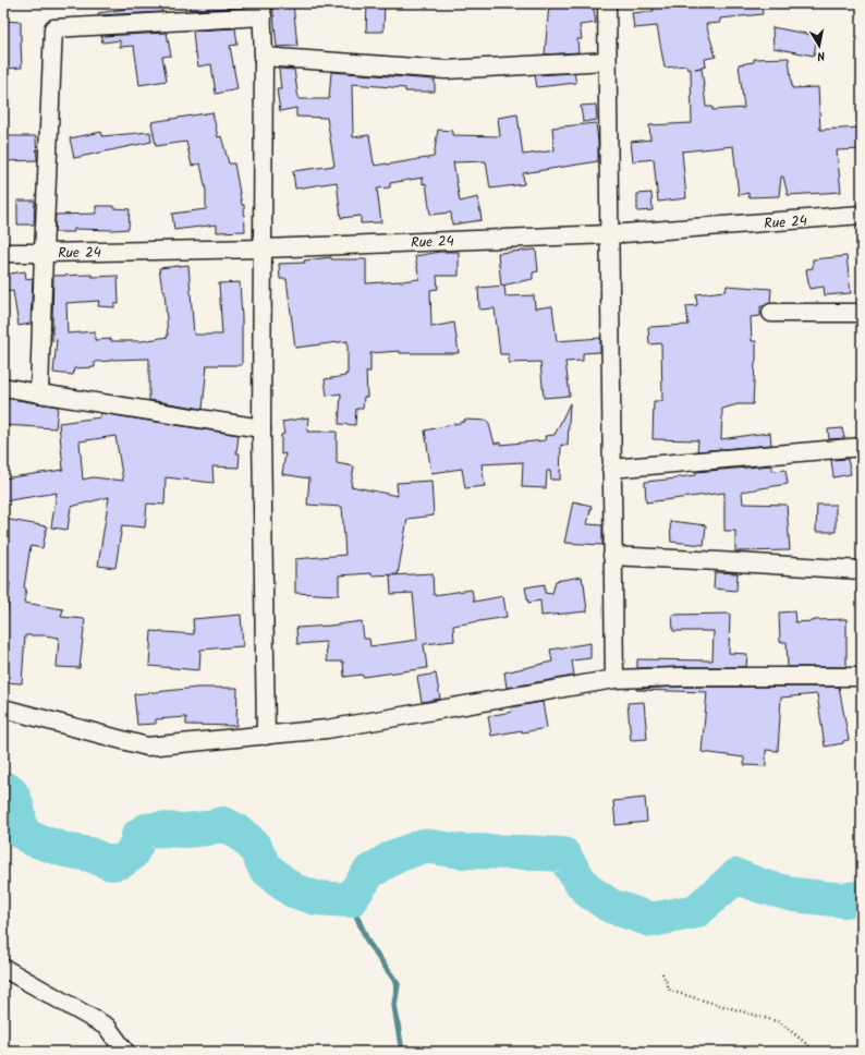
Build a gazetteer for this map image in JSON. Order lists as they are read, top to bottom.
{
  "streets": {
    "street": ["Rue 24"]
  },
  "north": "bottom"
}
